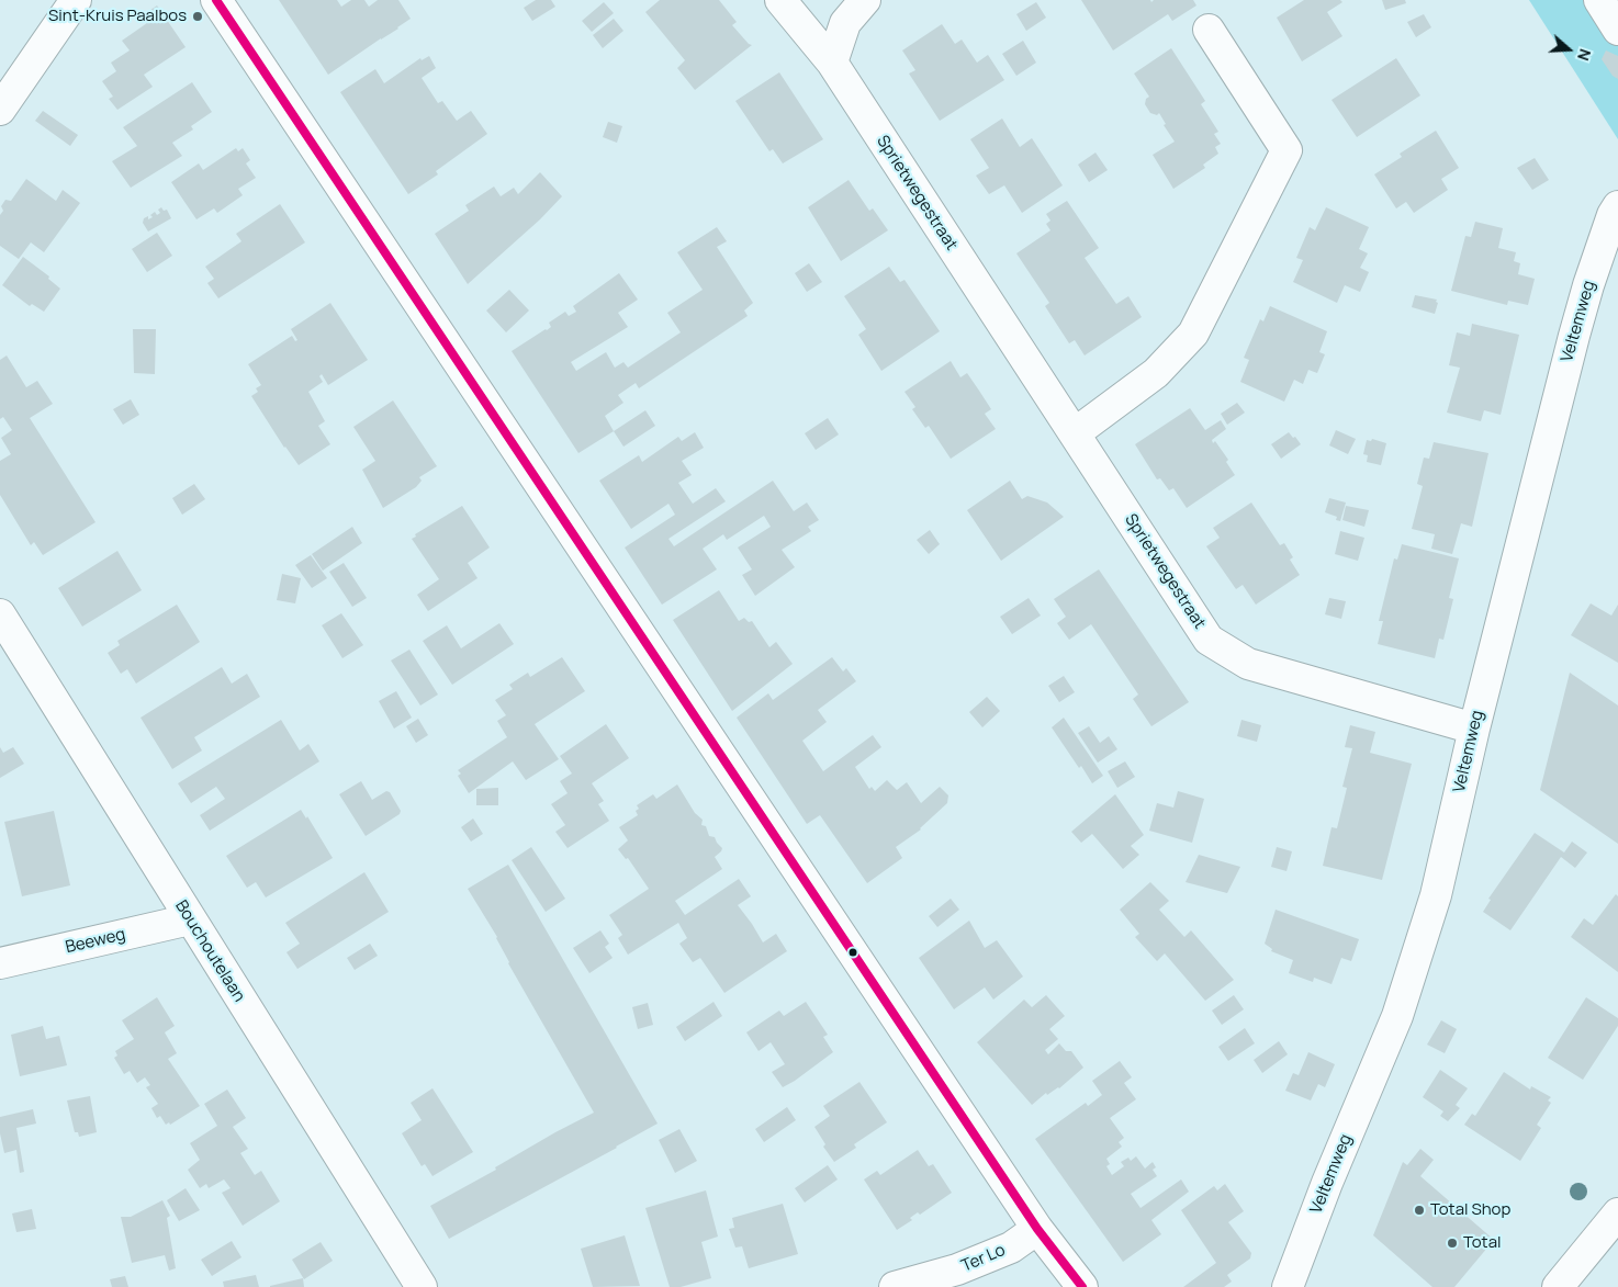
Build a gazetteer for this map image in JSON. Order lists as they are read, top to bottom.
{
  "streets": {
    "street": [
      "Sprietwegestraat",
      "Veltemweg",
      "Beeweg",
      "Bouchoutelaan",
      "Ter Lo"
    ]
  },
  "crossings": [
    ["Sprietwegestraat", "Veltemweg"],
    ["Beeweg", "Bouchoutelaan"]
  ],
  "places": ["Sint-Kruis Paalbos", "Total Shop", "Total"],
  "north": "right"
}
